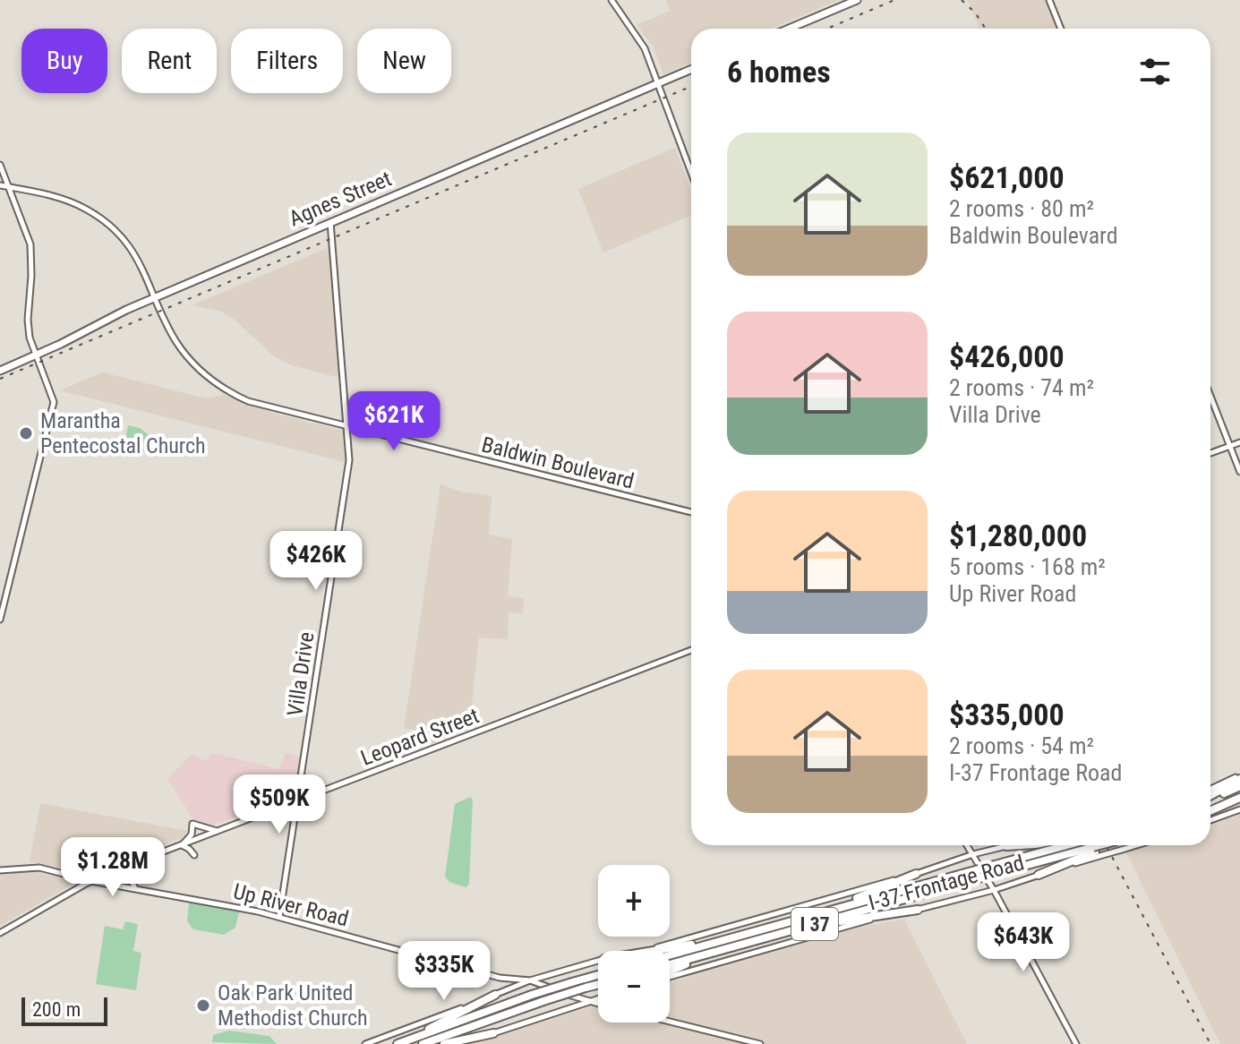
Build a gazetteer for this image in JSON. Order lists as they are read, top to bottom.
{
  "streets": {
    "highway": ["I 37"],
    "main road": [
      "Agnes Street",
      "Baldwin Boulevard",
      "Villa Drive",
      "Leopard Street",
      "I-37 Frontage Road",
      "Up River Road"
    ]
  },
  "crossings": [
    ["Agnes Street", "Baldwin Boulevard"],
    ["Agnes Street", "Villa Drive"],
    ["Baldwin Boulevard", "Villa Drive"],
    ["Villa Drive", "Leopard Street"],
    ["Villa Drive", "Up River Road"],
    ["Leopard Street", "Up River Road"],
    ["I-37 Frontage Road", "Up River Road"]
  ],
  "places": ["Marantha Pentecostal Church", "Oak Park United Methodist Church"],
  "scale_bar": "200 m",
  "page": {
    "chip": [
      "Buy",
      "Rent",
      "Filters",
      "New"
    ],
    "heading": "6 homes",
    "list": [
      {
        "name": "$621,000",
        "note": "2 rooms · 80 m² · Baldwin Boulevard"
      },
      {
        "name": "$426,000",
        "note": "2 rooms · 74 m² · Villa Drive"
      },
      {
        "name": "$1,280,000",
        "note": "5 rooms · 168 m² · Up River Road"
      },
      {
        "name": "$335,000",
        "note": "2 rooms · 54 m² · I-37 Frontage Road"
      }
    ],
    "price": [
      "$621K",
      "$426K",
      "$509K",
      "$1.28M",
      "$643K",
      "$335K"
    ],
    "map_buttons": ["+", "−"],
    "scale": "200 m"
  }
}
